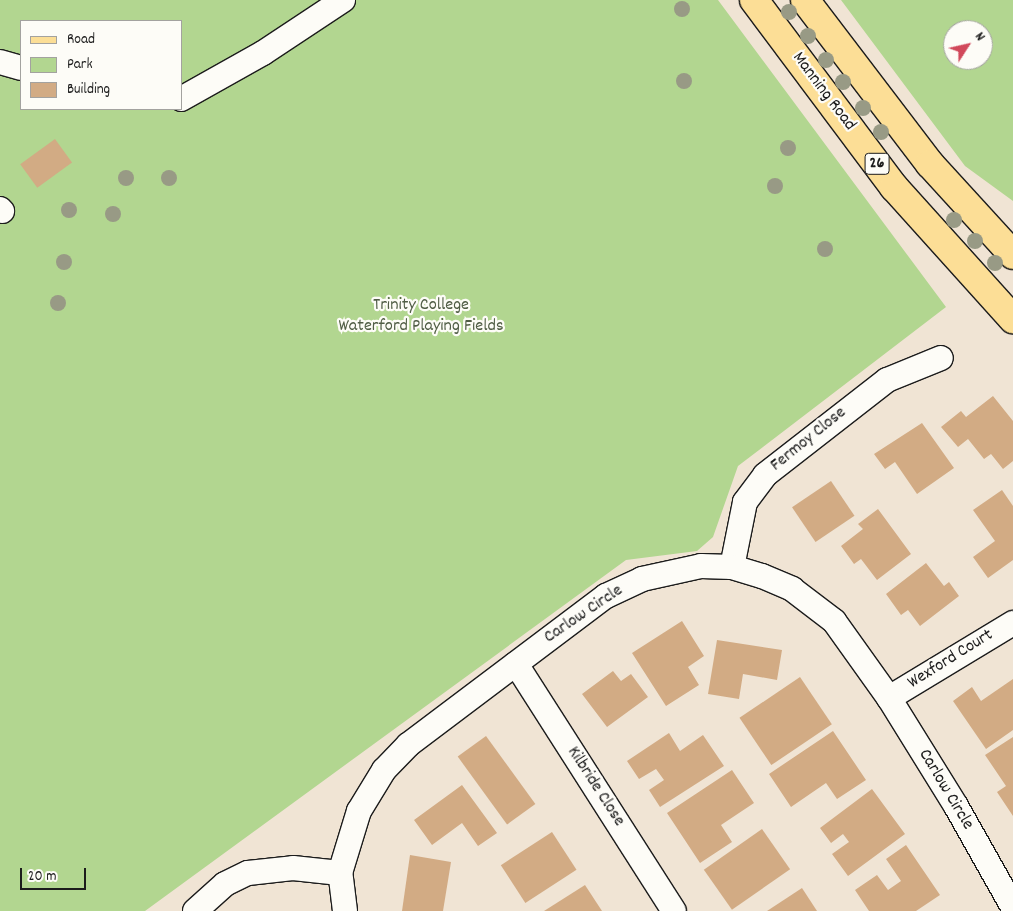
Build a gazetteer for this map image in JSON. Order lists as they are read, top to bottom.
{
  "streets": {
    "main road": ["Manning Road", "26"],
    "street": [
      "Fermoy Close",
      "Carlow Circle",
      "Wexford Court",
      "Kilbride Close"
    ]
  },
  "crossings": [
    ["Fermoy Close", "Carlow Circle"],
    ["Carlow Circle", "Wexford Court"],
    ["Carlow Circle", "Kilbride Close"]
  ],
  "parks": ["Trinity College Waterford Playing Fields"],
  "legend": ["Road", "Park", "Building"],
  "scale_bar": "20 m",
  "north": "top right"
}
